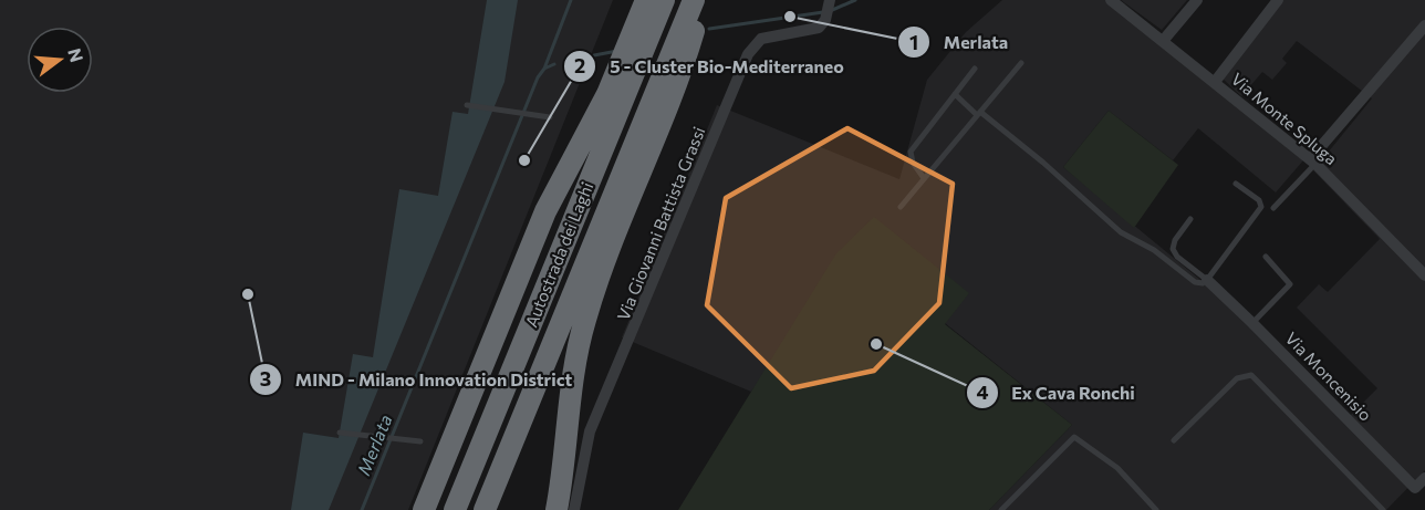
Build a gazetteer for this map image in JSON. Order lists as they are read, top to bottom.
{
  "streets": {
    "highway": ["Autostrada dei Laghi"],
    "street": ["Via Monte Spluga", "Via Giovanni Battista Grassi", "Via Moncenisio"]
  },
  "water": ["Merlata"],
  "places": [
    "Merlata",
    "5 - Cluster Bio-Mediterraneo",
    "MIND - Milano Innovation District",
    "Ex Cava Ronchi"
  ],
  "north": "right"
}
